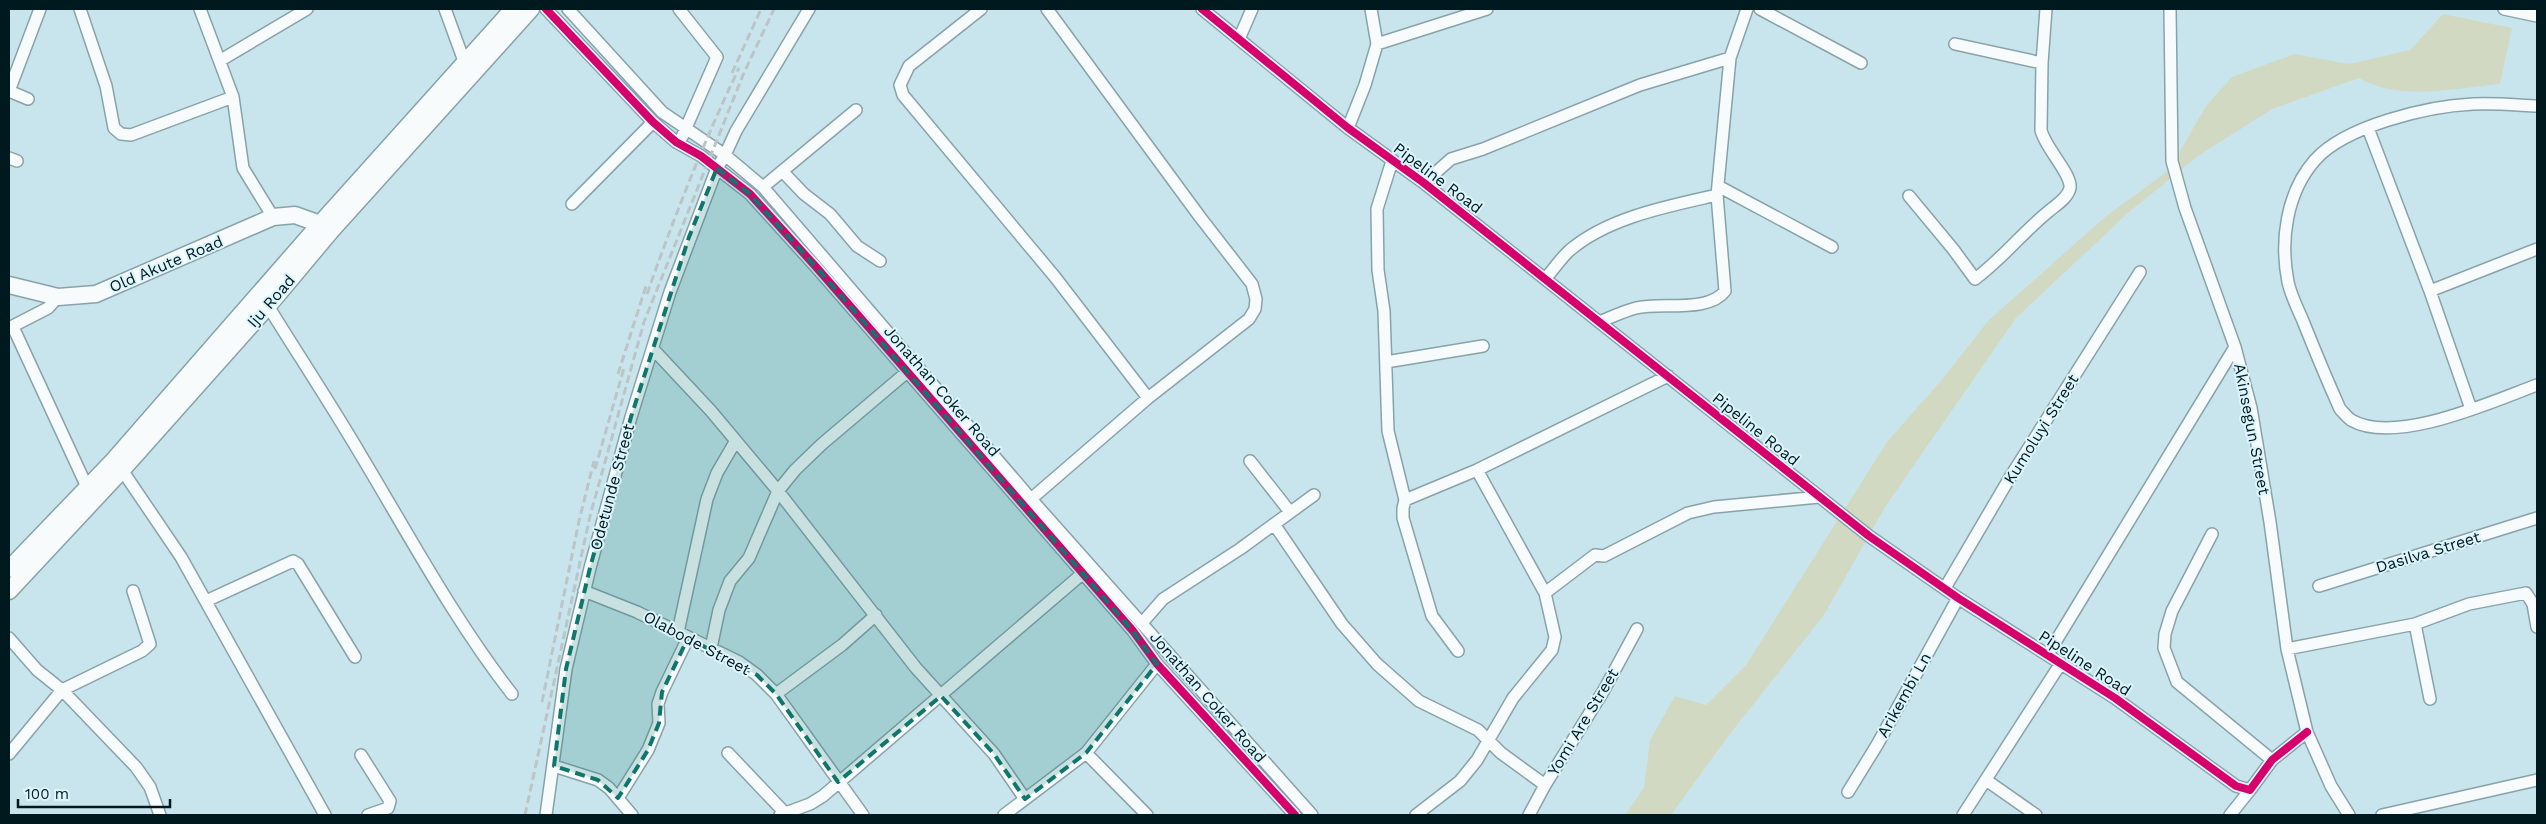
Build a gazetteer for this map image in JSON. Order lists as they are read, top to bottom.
{
  "streets": {
    "main road": ["Old Akute Road", "Iju Road"],
    "street": [
      "Pipeline Road",
      "Jonathan Coker Road",
      "Kumoluyi Street",
      "Akinsegun Street",
      "Odetunde Street",
      "Dasilva Street",
      "Olabode Street",
      "Arikembi Ln",
      "Yomi Are Street"
    ]
  },
  "crossings": [
    ["Pipeline Road", "Kumoluyi Street"],
    ["Pipeline Road", "Arikembi Ln"],
    ["Old Akute Road", "Iju Road"],
    ["Jonathan Coker Road", "Odetunde Street"],
    ["Odetunde Street", "Olabode Street"]
  ],
  "scale_bar": "100 m"
}
